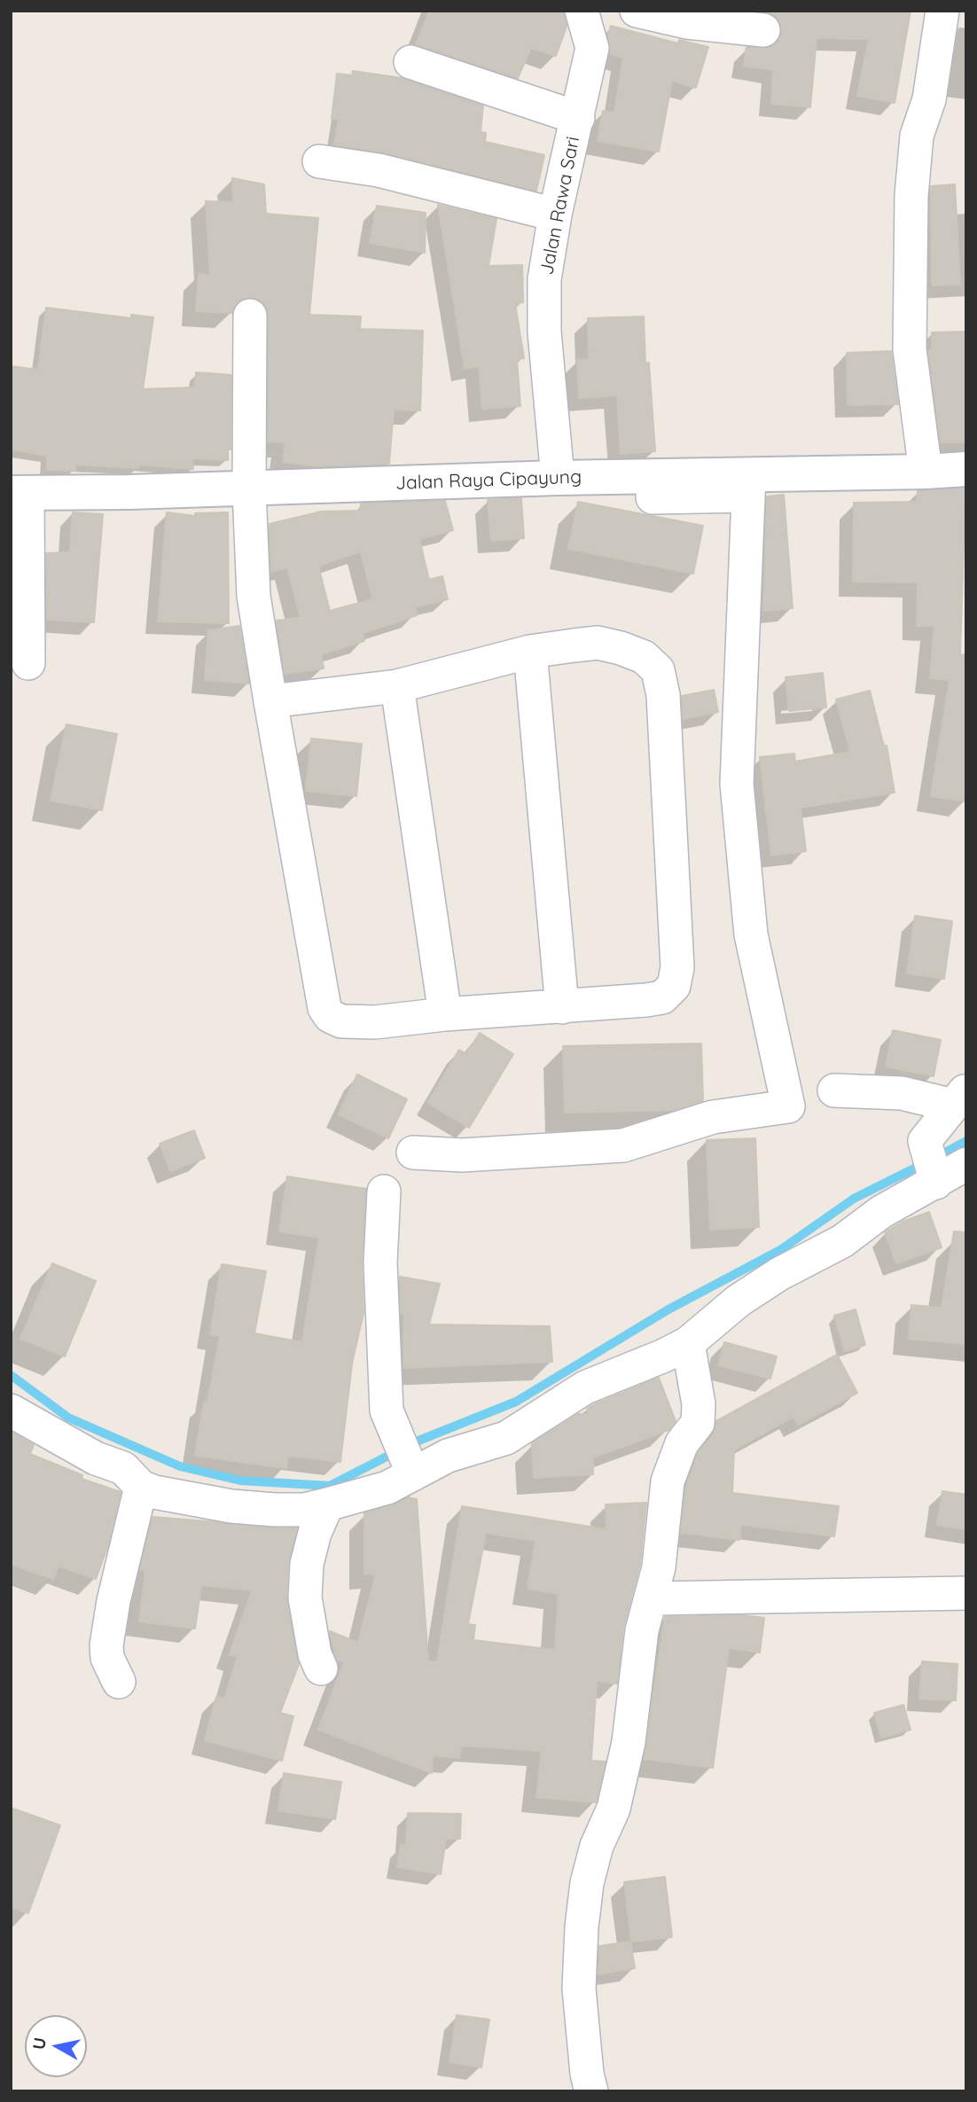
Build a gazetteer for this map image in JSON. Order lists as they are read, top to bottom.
{
  "streets": {
    "main road": ["Jalan Raya Cipayung"],
    "street": ["Jalan Rawa Sari"]
  },
  "crossings": [
    ["Jalan Rawa Sari", "Jalan Raya Cipayung"]
  ],
  "north": "left"
}
